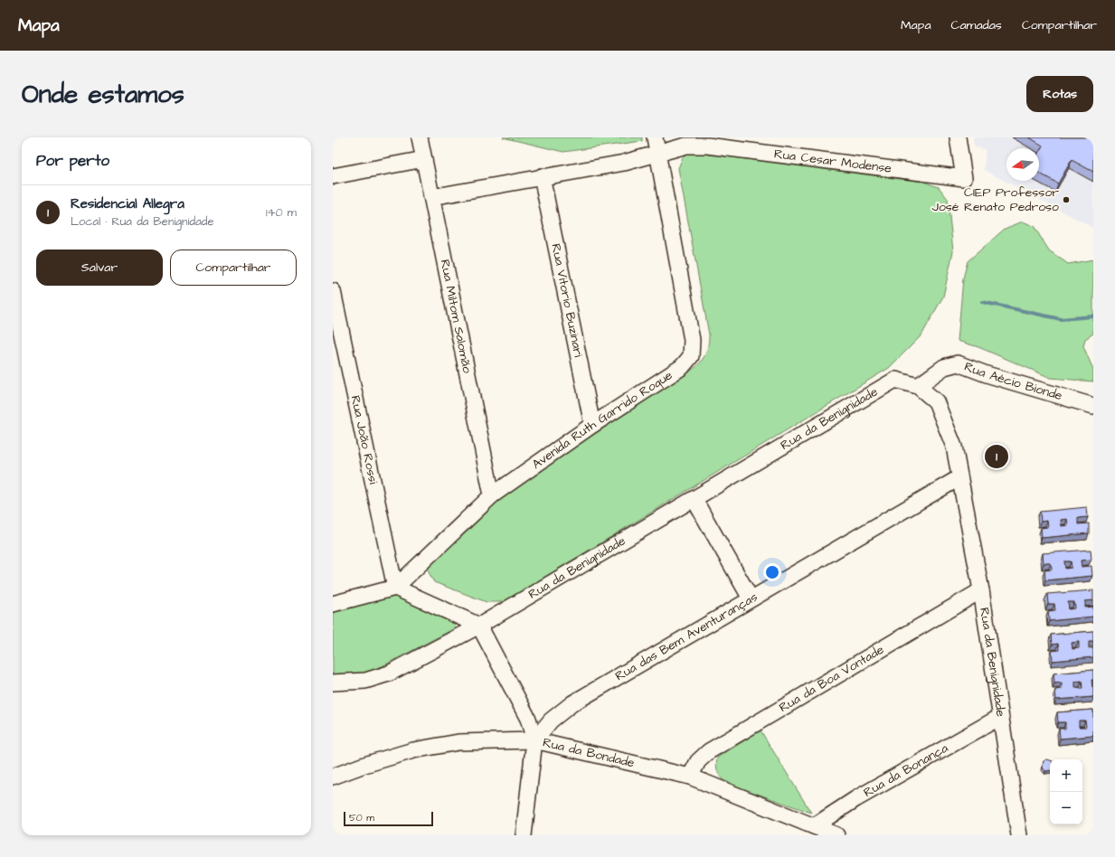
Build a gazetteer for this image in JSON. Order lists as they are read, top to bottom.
{
  "streets": {
    "street": [
      "Rua Cesar Modense",
      "Rua Vitorio Buzinari",
      "Rua Miltom Salomão",
      "Rua Aécio Bionde",
      "Rua da Benignidade",
      "Avenida Ruth Garrido Roque",
      "Rua João Rossi",
      "Rua das Bem Aventuranças",
      "Rua da Boa Vontade",
      "Rua da Bondade",
      "Rua da Bonança"
    ]
  },
  "crossings": [
    ["Rua Cesar Modense", "Rua Vitorio Buzinari"],
    ["Rua Cesar Modense", "Rua Miltom Salomão"],
    ["Rua Cesar Modense", "Avenida Ruth Garrido Roque"],
    ["Rua Vitorio Buzinari", "Avenida Ruth Garrido Roque"],
    ["Rua Miltom Salomão", "Avenida Ruth Garrido Roque"],
    ["Rua Aécio Bionde", "Rua da Benignidade"],
    ["Rua da Benignidade", "Rua das Bem Aventuranças"],
    ["Rua da Benignidade", "Rua da Boa Vontade"],
    ["Rua da Benignidade", "Rua da Bonança"],
    ["Avenida Ruth Garrido Roque", "Rua João Rossi"],
    ["Rua das Bem Aventuranças", "Rua da Bondade"],
    ["Rua da Boa Vontade", "Rua da Bondade"],
    ["Rua da Bondade", "Rua da Bonança"]
  ],
  "places": ["CIEP Professor José Renato Pedroso"],
  "scale_bar": "50 m",
  "north": "left",
  "page": {
    "header": "Mapa",
    "nav": ["Mapa", "Camadas", "Compartilhar"],
    "buttons": [
      "Rotas",
      ["Salvar", "Compartilhar"]
    ],
    "title": "Onde estamos",
    "heading": "Por perto",
    "list": [
      {
        "mark": "1",
        "name": "Residencial Allegra",
        "note": "Local · Rua da Benignidade",
        "value": "140 m"
      }
    ],
    "pins": "1",
    "map_buttons": ["+", "−"],
    "scale": "50 m"
  }
}
